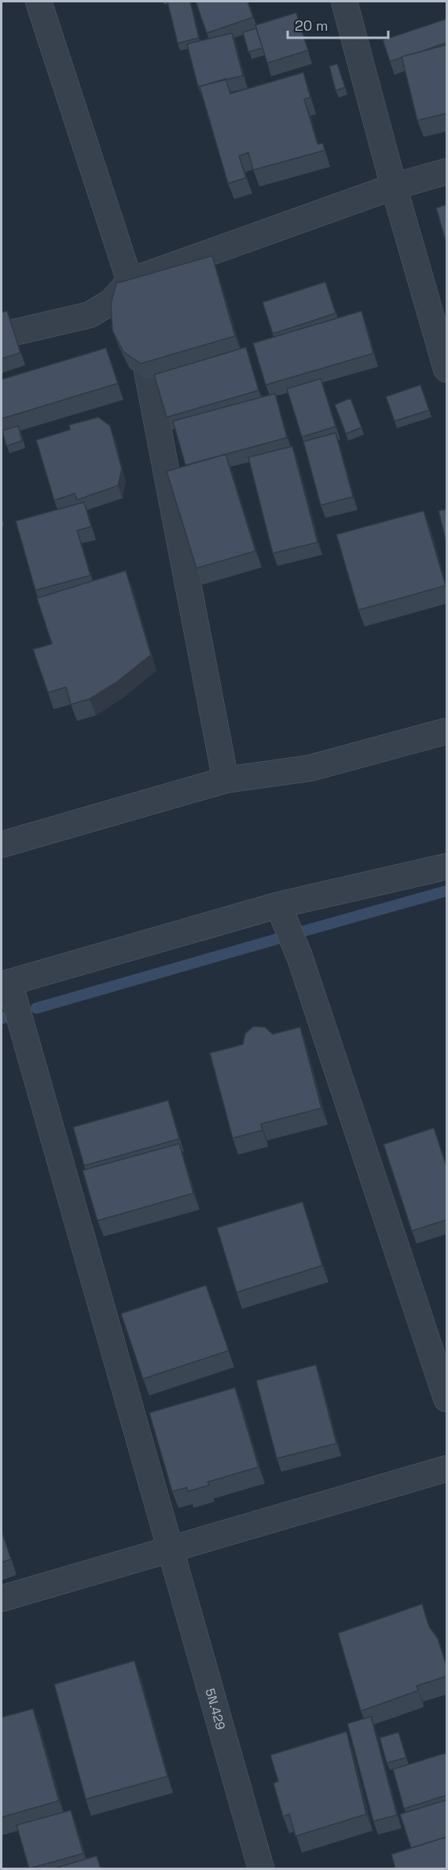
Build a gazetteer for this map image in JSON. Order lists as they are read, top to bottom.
{
  "streets": {
    "street": ["5N.429"]
  },
  "scale_bar": "20 m"
}
